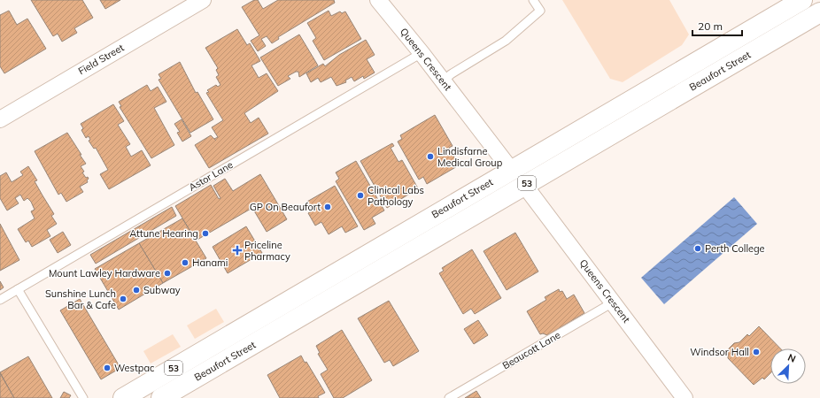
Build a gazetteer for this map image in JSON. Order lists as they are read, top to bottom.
{
  "streets": {
    "main road": ["Beaufort Street", "53"],
    "street": ["Field Street", "Queens Crescent"],
    "lane": ["Astor Lane", "Beaucott Lane"]
  },
  "crossings": [
    ["Queens Crescent", "Beaufort Street"],
    ["Queens Crescent", "Astor Lane"],
    ["Queens Crescent", "Beaucott Lane"]
  ],
  "places": {
    "other": [
      "Lindisfarne Medical Group",
      "Clinical Labs Pathology",
      "GP On Beaufort",
      "Attune Hearing",
      "Perth College",
      "Hanami",
      "Mount Lawley Hardware",
      "Subway",
      "Sunshine Lunch Bar & Cafe",
      "Windsor Hall",
      "Westpac"
    ],
    "health": ["Priceline Pharmacy"]
  },
  "scale_bar": "20 m",
  "north": "top right"
}
